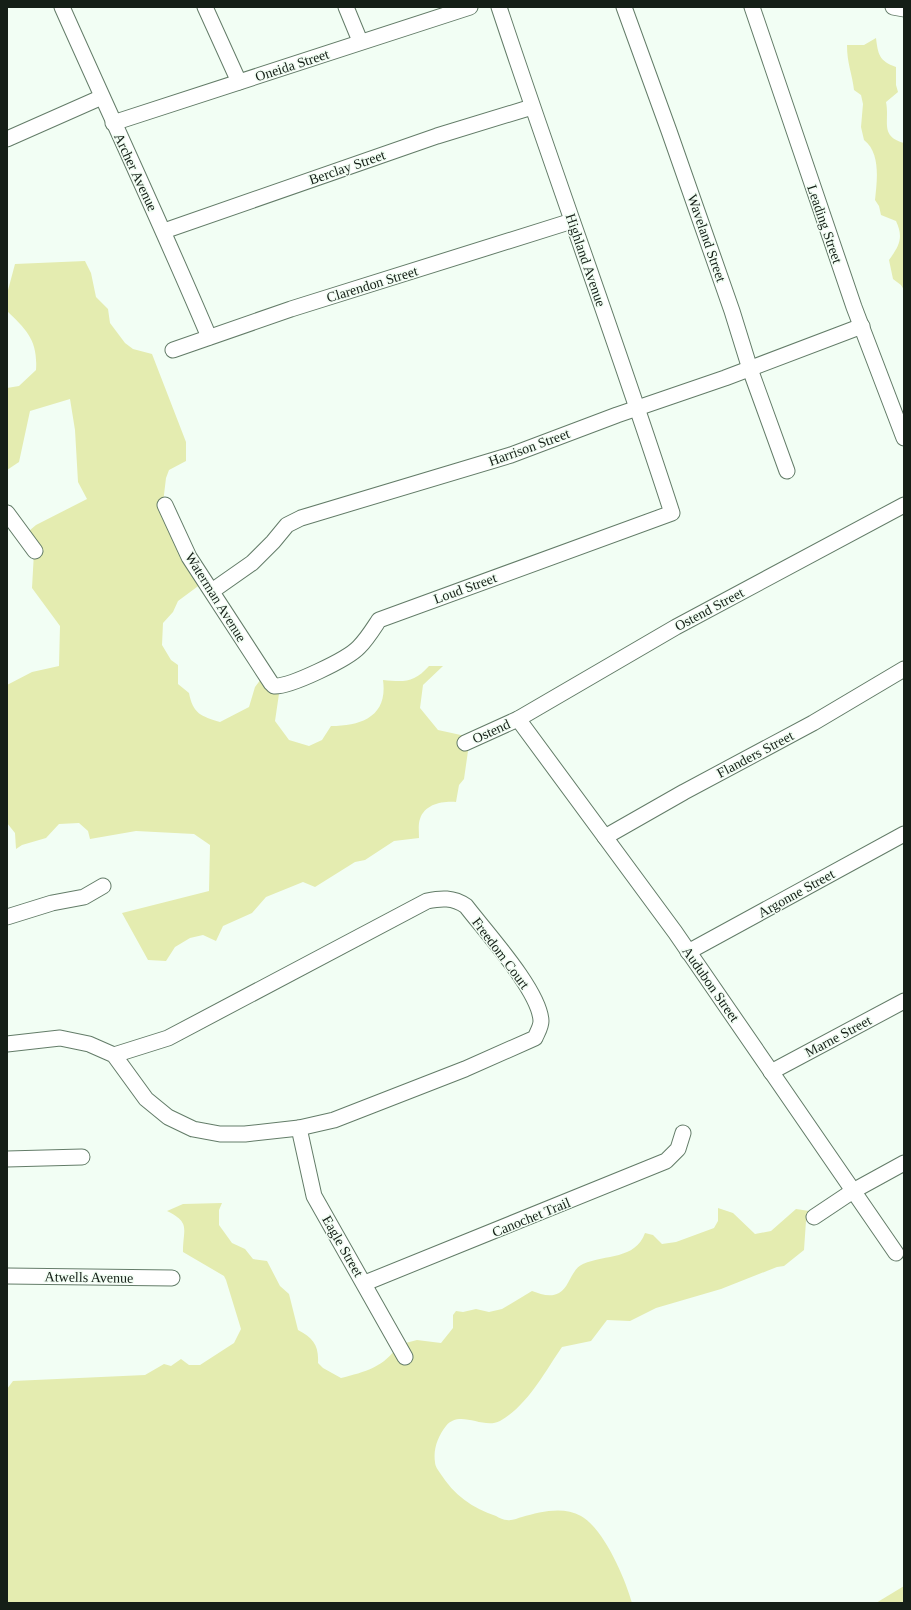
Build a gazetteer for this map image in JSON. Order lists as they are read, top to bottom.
{
  "streets": {
    "street": [
      "Oneida Street",
      "Berclay Street",
      "Archer Avenue",
      "Leading Street",
      "Waveland Street",
      "Highland Avenue",
      "Clarendon Street",
      "Harrison Street",
      "Loud Street",
      "Waterman Avenue",
      "Ostend Street",
      "Ostend",
      "Flanders Street",
      "Argonne Street",
      "Freedom Court",
      "Audubon Street",
      "Marne Street",
      "Canochet Trail",
      "Eagle Street",
      "Atwells Avenue"
    ]
  },
  "crossings": [
    ["Oneida Street", "Archer Avenue"],
    ["Berclay Street", "Archer Avenue"],
    ["Berclay Street", "Highland Avenue"],
    ["Archer Avenue", "Clarendon Street"],
    ["Leading Street", "Harrison Street"],
    ["Waveland Street", "Harrison Street"],
    ["Highland Avenue", "Clarendon Street"],
    ["Highland Avenue", "Harrison Street"],
    ["Highland Avenue", "Loud Street"],
    ["Harrison Street", "Waterman Avenue"],
    ["Loud Street", "Waterman Avenue"],
    ["Ostend Street", "Ostend"],
    ["Ostend Street", "Audubon Street"],
    ["Ostend", "Audubon Street"],
    ["Flanders Street", "Audubon Street"],
    ["Argonne Street", "Audubon Street"],
    ["Freedom Court", "Eagle Street"],
    ["Audubon Street", "Marne Street"],
    ["Canochet Trail", "Eagle Street"]
  ]
}
